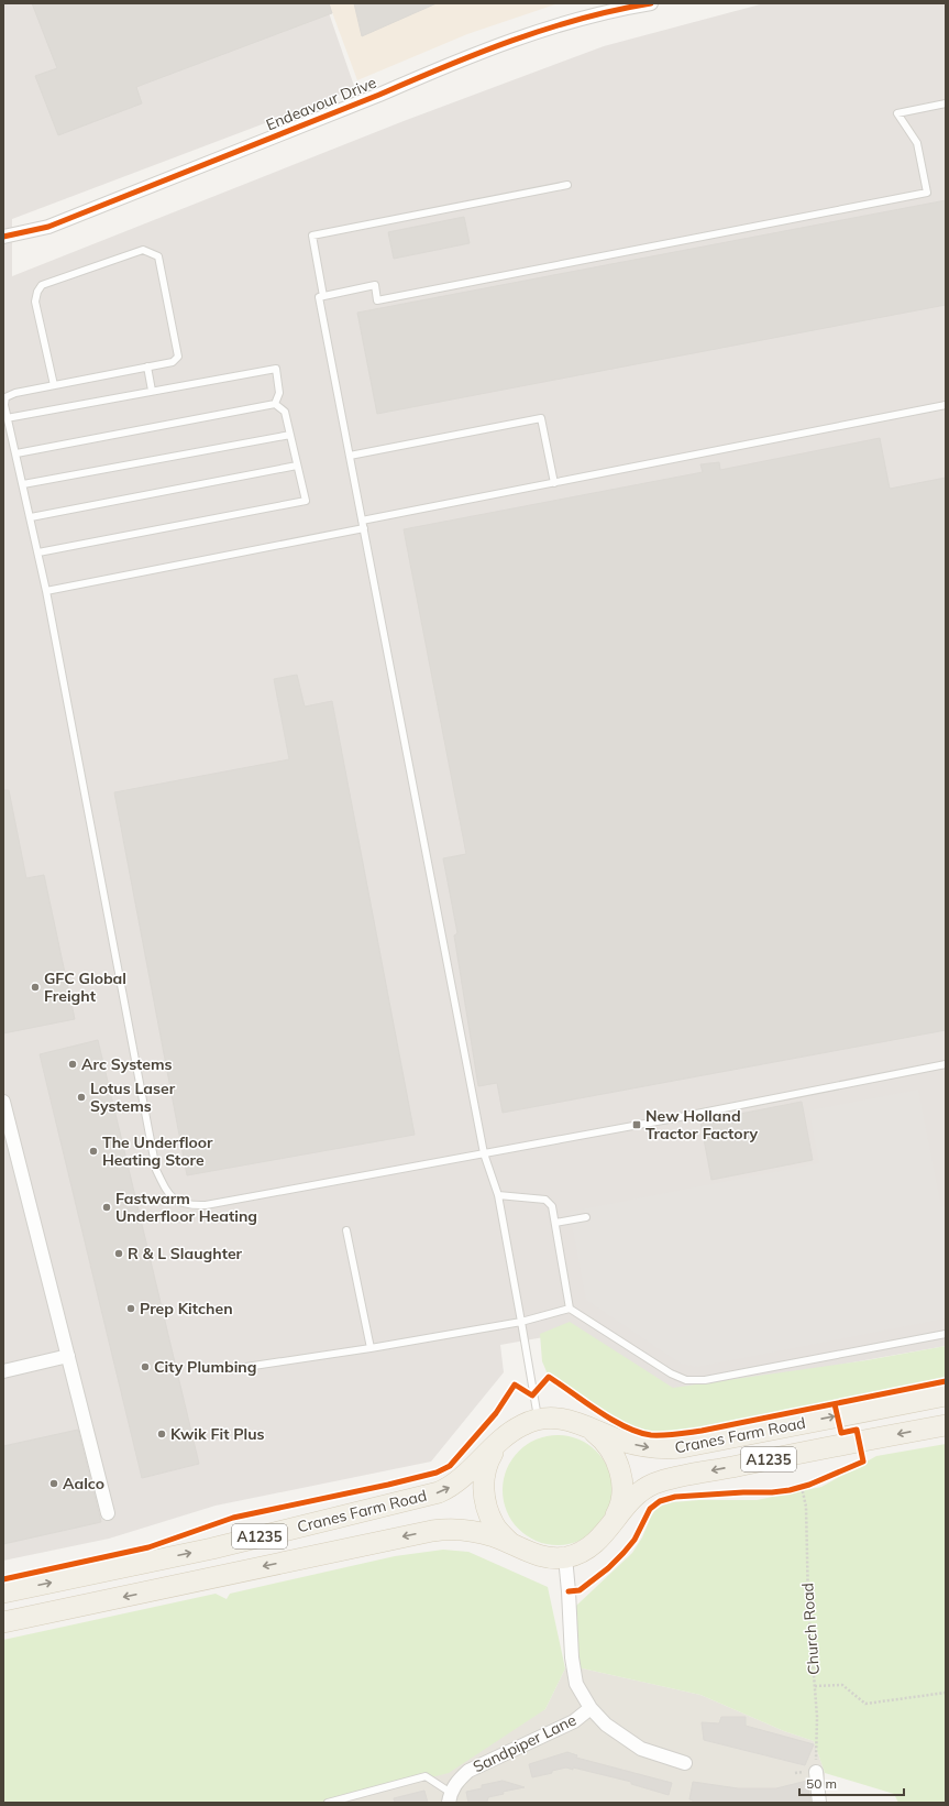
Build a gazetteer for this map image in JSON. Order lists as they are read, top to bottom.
{
  "streets": {
    "main road": ["Cranes Farm Road", "A1235"],
    "street": ["Endeavour Drive", "Sandpiper Lane"],
    "path": ["Church Road"]
  },
  "places": {
    "other": [
      "GFC Global Freight",
      "Arc Systems",
      "Lotus Laser Systems",
      "The Underfloor Heating Store",
      "Fastwarm Underfloor Heating",
      "R & L Slaughter",
      "Prep Kitchen",
      "City Plumbing",
      "Kwik Fit Plus",
      "Aalco"
    ],
    "transit": ["New Holland Tractor Factory"]
  },
  "scale_bar": "50 m"
}
